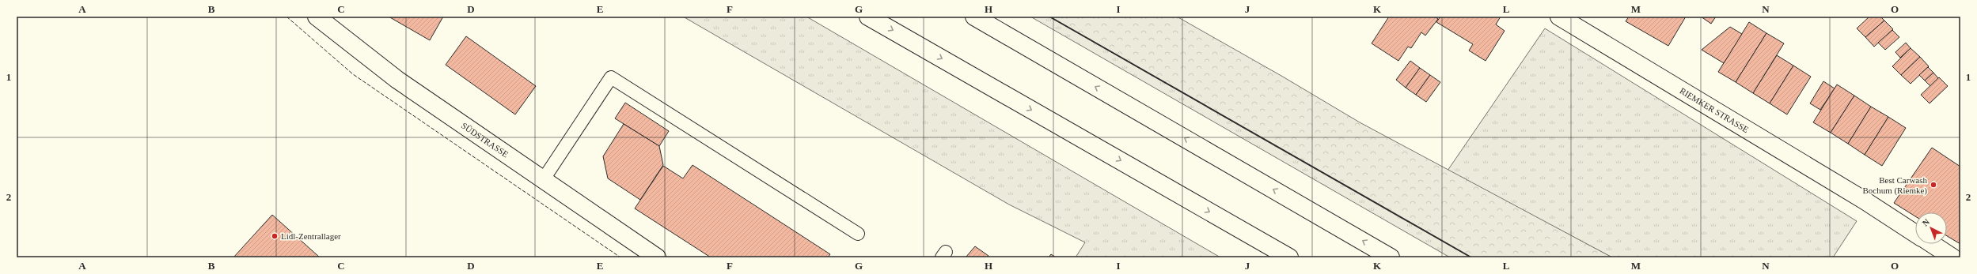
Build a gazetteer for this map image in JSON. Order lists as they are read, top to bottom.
{
  "streets": {
    "main road": ["RIEMKER STRASSE", "SÜDSTRASSE"]
  },
  "places": ["Best Carwash Bochum (Riemke)", "Lidl-Zentrallager"],
  "north": "top left",
  "grid": {
    "columns": [
      "A",
      "B",
      "C",
      "D",
      "E",
      "F",
      "G",
      "H",
      "I",
      "J",
      "K",
      "L",
      "M",
      "N",
      "O"
    ],
    "rows": ["1", "2"]
  }
}
